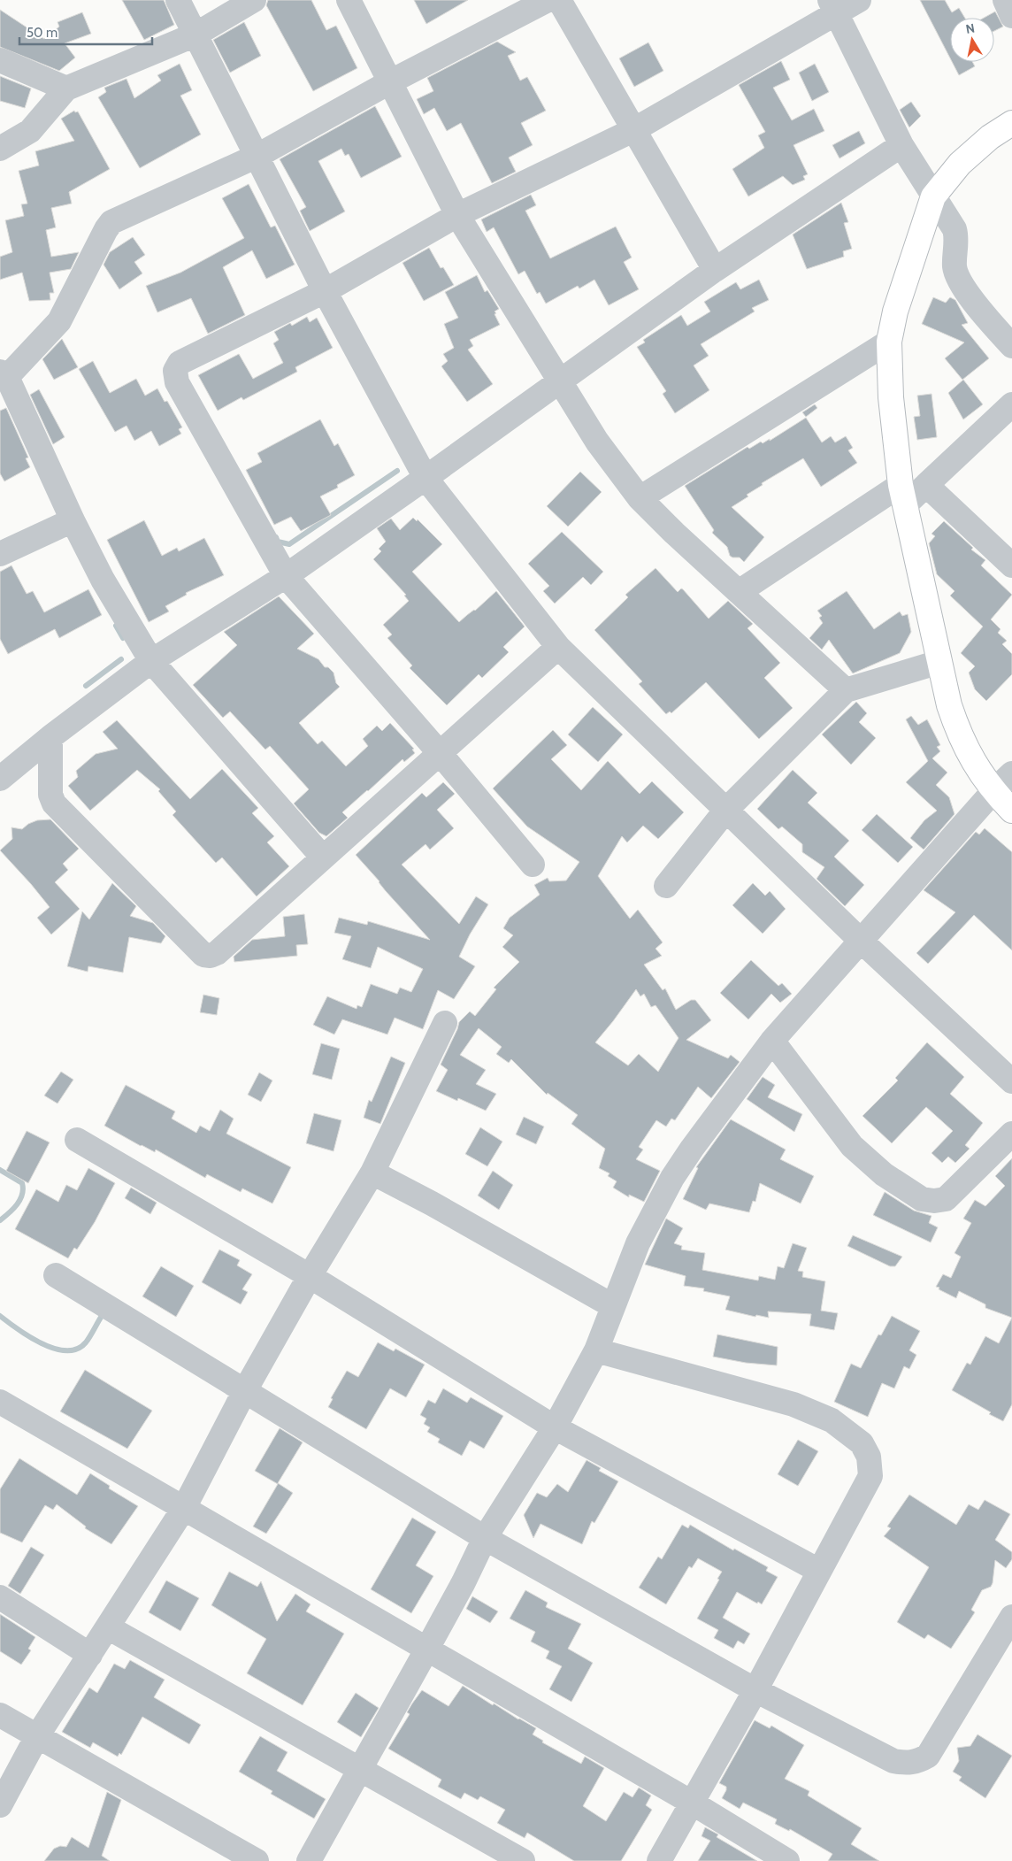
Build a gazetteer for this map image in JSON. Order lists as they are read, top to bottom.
{
  "scale_bar": "50 m",
  "north": "top"
}
